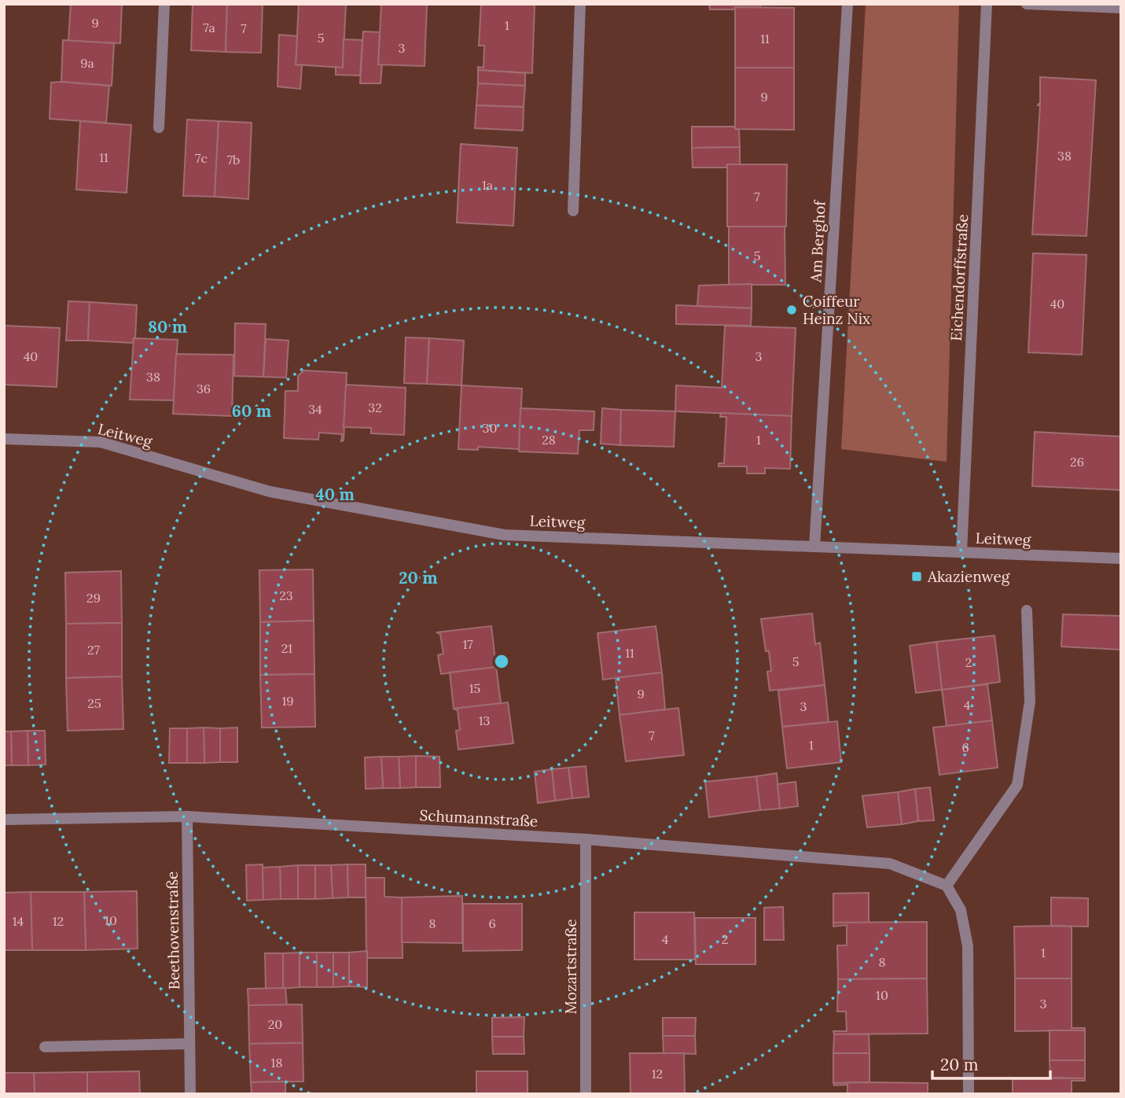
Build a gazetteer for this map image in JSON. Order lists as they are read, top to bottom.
{
  "streets": {
    "street": [
      "Am Berghof",
      "Eichendorffstraße",
      "Leitweg",
      "Schumannstraße",
      "Beethovenstraße",
      "Mozartstraße"
    ]
  },
  "crossings": [
    ["Am Berghof", "Leitweg"],
    ["Eichendorffstraße", "Leitweg"],
    ["Schumannstraße", "Beethovenstraße"],
    ["Schumannstraße", "Mozartstraße"]
  ],
  "places": {
    "other": ["Coiffeur Heinz Nix"],
    "transit": ["Akazienweg"]
  },
  "house_numbers": [
    "9",
    "1",
    "7a",
    "7",
    "5",
    "11",
    "3",
    "9a",
    "9",
    "38",
    "11",
    "7c",
    "7b",
    "1a",
    "7",
    "5",
    "40",
    "40",
    "3",
    "38",
    "36",
    "32",
    "34",
    "30",
    "28",
    "1",
    "26",
    "23",
    "29",
    "17",
    "21",
    "27",
    "11",
    "5",
    "2",
    "15",
    "9",
    "19",
    "25",
    "4",
    "3",
    "13",
    "7",
    "1",
    "6",
    "10",
    "14",
    "12",
    "8",
    "6",
    "4",
    "2",
    "1",
    "8",
    "10",
    "3",
    "20",
    "18",
    "12"
  ],
  "scale_bar": "20 m",
  "rings": [
    "80 m",
    "60 m",
    "40 m",
    "20 m"
  ]
}
